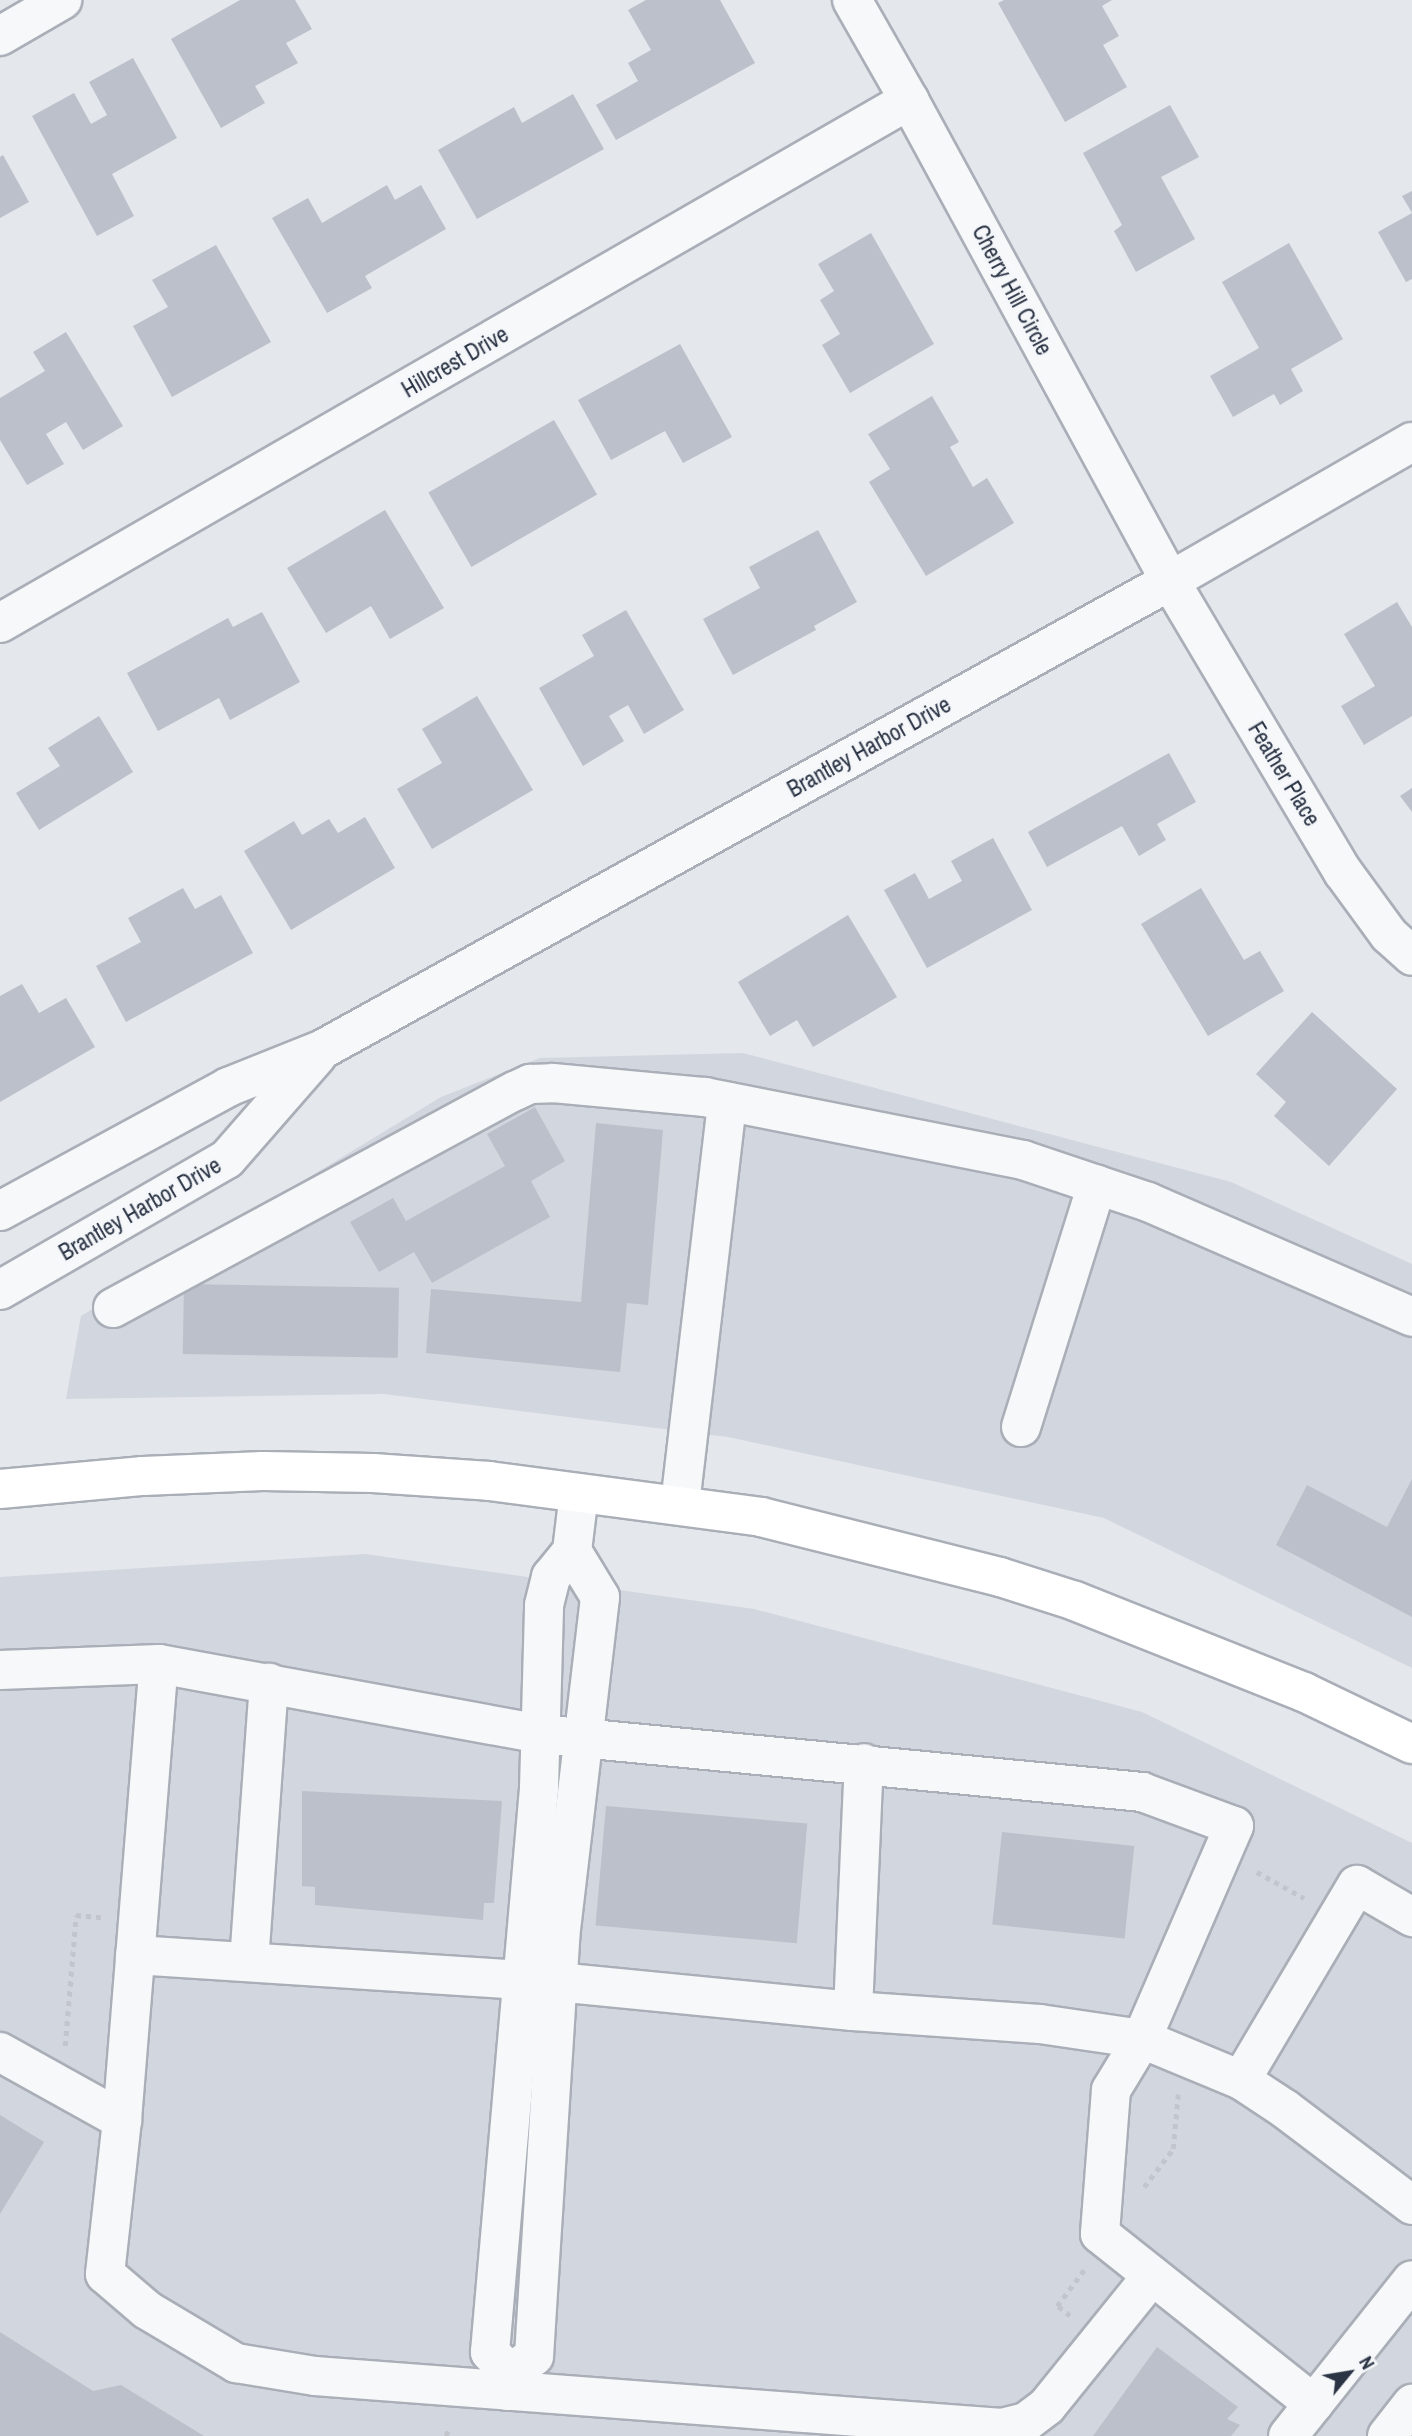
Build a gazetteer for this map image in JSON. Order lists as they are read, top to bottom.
{
  "streets": {
    "street": [
      "Cherry Hill Circle",
      "Hillcrest Drive",
      "Brantley Harbor Drive",
      "Feather Place"
    ]
  },
  "crossings": [
    ["Cherry Hill Circle", "Hillcrest Drive"],
    ["Cherry Hill Circle", "Brantley Harbor Drive"],
    ["Cherry Hill Circle", "Feather Place"],
    ["Brantley Harbor Drive", "Feather Place"]
  ],
  "north": "top right"
}
